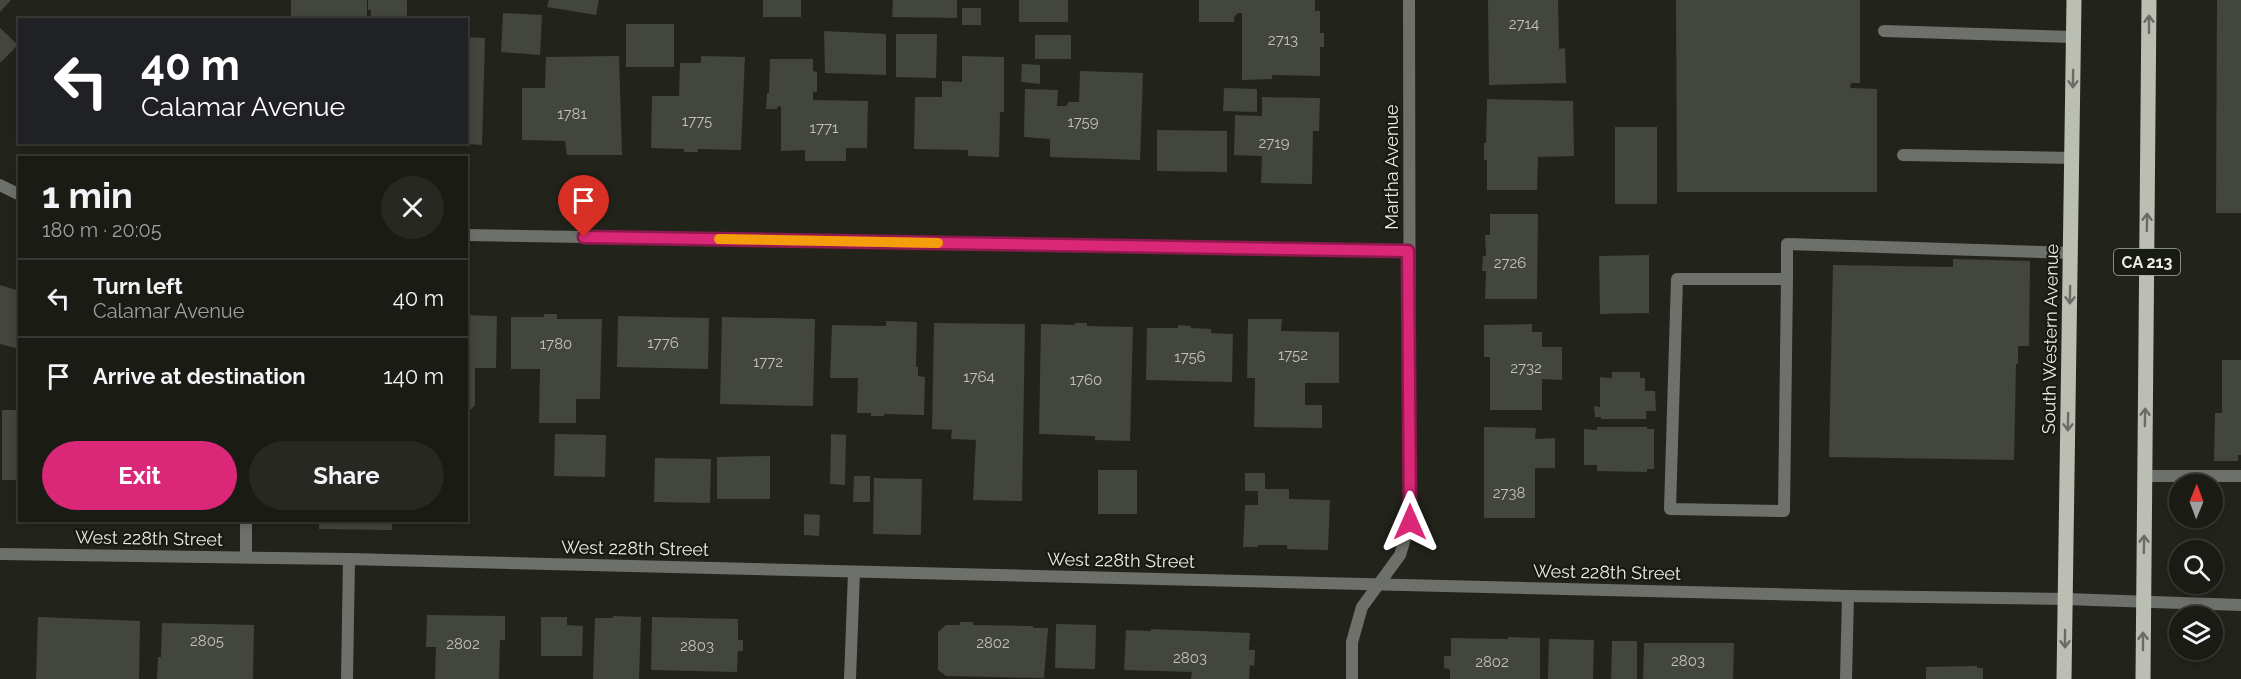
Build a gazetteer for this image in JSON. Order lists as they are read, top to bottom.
{
  "streets": {
    "main road": ["CA 213", "South Western Avenue"],
    "street": ["Martha Avenue", "West 228th Street"]
  },
  "crossings": [
    ["Martha Avenue", "West 228th Street"],
    ["CA 213", "West 228th Street"],
    ["South Western Avenue", "West 228th Street"]
  ],
  "house_numbers": [
    "2714",
    "2713",
    "1781",
    "1775",
    "1759",
    "1771",
    "2719",
    "2726",
    "1776",
    "1780",
    "1752",
    "1756",
    "1772",
    "2732",
    "1764",
    "1760",
    "2738",
    "2805",
    "2802",
    "2802",
    "2803",
    "2803",
    "2803",
    "2802"
  ],
  "north": "top",
  "page": {
    "turn": ["40 m", "Calamar Avenue"],
    "heading": ["1 min", "180 m · 20:05"],
    "list": [
      {
        "name": "Turn left",
        "note": "Calamar Avenue",
        "value": "40 m"
      },
      {
        "name": "Arrive at destination",
        "value": "140 m"
      }
    ],
    "buttons": ["Exit", "Share"]
  }
}
